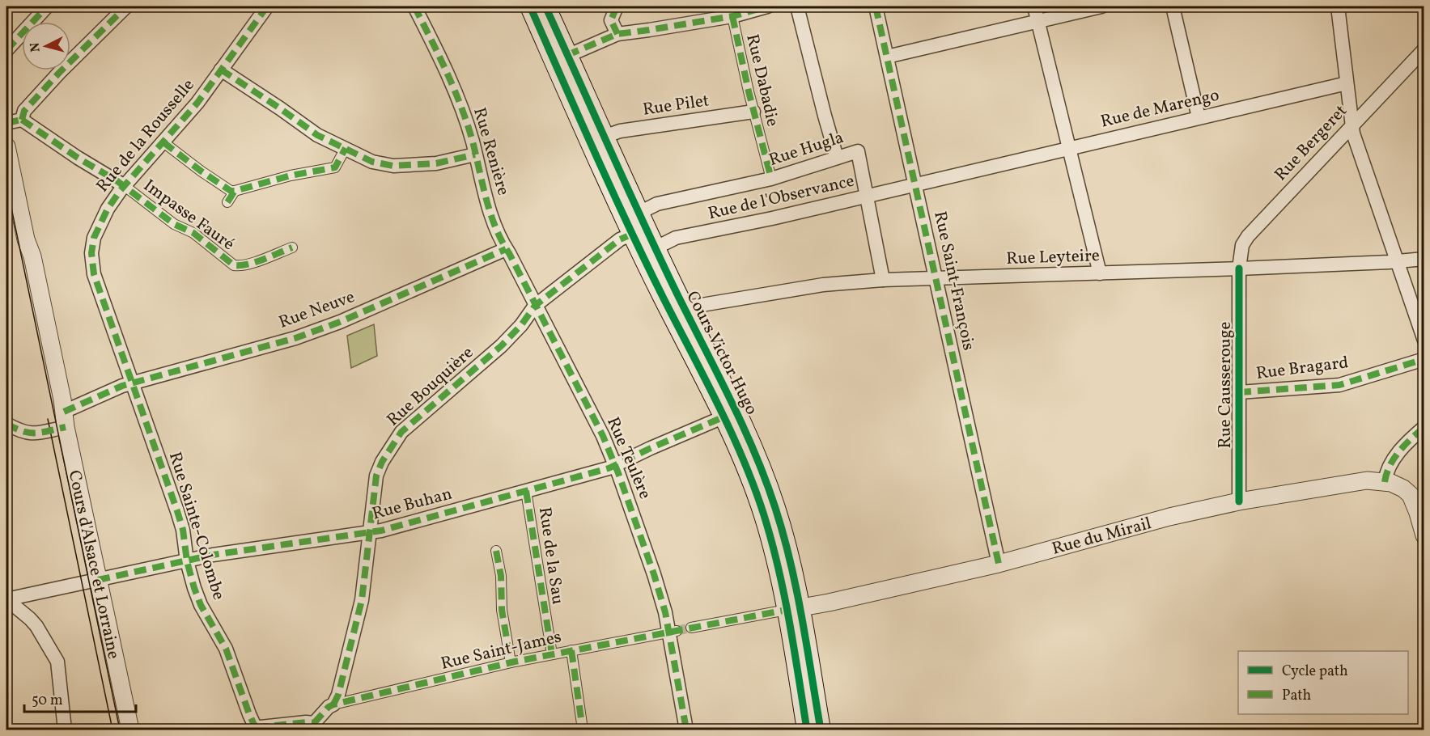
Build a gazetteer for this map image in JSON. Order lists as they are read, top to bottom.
{
  "streets": {
    "main road": ["Cours Victor Hugo"],
    "street": [
      "Rue Dabadie",
      "Rue Pilet",
      "Rue de Marengo",
      "Rue de la Rousselle",
      "Rue Bergeret",
      "Rue Hugla",
      "Rue Renière",
      "Rue de l'Observance",
      "Impasse Fauré",
      "Rue Leyteire",
      "Rue Saint-François",
      "Rue Neuve",
      "Rue Bragard",
      "Rue Causserouge",
      "Rue Bouquière",
      "Rue Teulère",
      "Rue Buhan",
      "Rue Sainte-Colombe",
      "Rue du Mirail",
      "Rue de la Sau",
      "Cours d'Alsace et Lorraine",
      "Rue Saint-James"
    ]
  },
  "crossings": [
    ["Rue Dabadie", "Rue Pilet"],
    ["Rue Dabadie", "Rue Hugla"],
    ["Rue Pilet", "Cours Victor Hugo"],
    ["Rue de Marengo", "Rue de l'Observance"],
    ["Rue de la Rousselle", "Impasse Fauré"],
    ["Rue de la Rousselle", "Rue Neuve"],
    ["Rue de la Rousselle", "Rue Sainte-Colombe"],
    ["Rue Bergeret", "Rue Leyteire"],
    ["Rue Bergeret", "Rue Causserouge"],
    ["Rue Hugla", "Rue de l'Observance"],
    ["Rue Hugla", "Rue Leyteire"],
    ["Rue Hugla", "Cours Victor Hugo"],
    ["Rue Renière", "Rue Neuve"],
    ["Rue Renière", "Rue Bouquière"],
    ["Rue Renière", "Rue Teulère"],
    ["Rue de l'Observance", "Rue Saint-François"],
    ["Rue de l'Observance", "Cours Victor Hugo"],
    ["Rue Leyteire", "Rue Saint-François"],
    ["Rue Leyteire", "Cours Victor Hugo"],
    ["Rue Leyteire", "Rue Causserouge"],
    ["Rue Saint-François", "Rue du Mirail"],
    ["Rue Neuve", "Rue Sainte-Colombe"],
    ["Rue Neuve", "Cours d'Alsace et Lorraine"],
    ["Cours Victor Hugo", "Rue Bouquière"],
    ["Cours Victor Hugo", "Rue Buhan"],
    ["Cours Victor Hugo", "Rue du Mirail"],
    ["Rue Bragard", "Rue Causserouge"],
    ["Rue Causserouge", "Rue du Mirail"],
    ["Rue Bouquière", "Rue Teulère"],
    ["Rue Bouquière", "Rue Buhan"],
    ["Rue Bouquière", "Rue Saint-James"],
    ["Rue Teulère", "Rue Buhan"],
    ["Rue Teulère", "Rue Saint-James"],
    ["Rue Buhan", "Rue Sainte-Colombe"],
    ["Rue Buhan", "Rue de la Sau"],
    ["Rue Buhan", "Cours d'Alsace et Lorraine"],
    ["Rue de la Sau", "Rue Saint-James"]
  ],
  "legend": ["Cycle path", "Path"],
  "scale_bar": "50 m",
  "north": "left"
}
